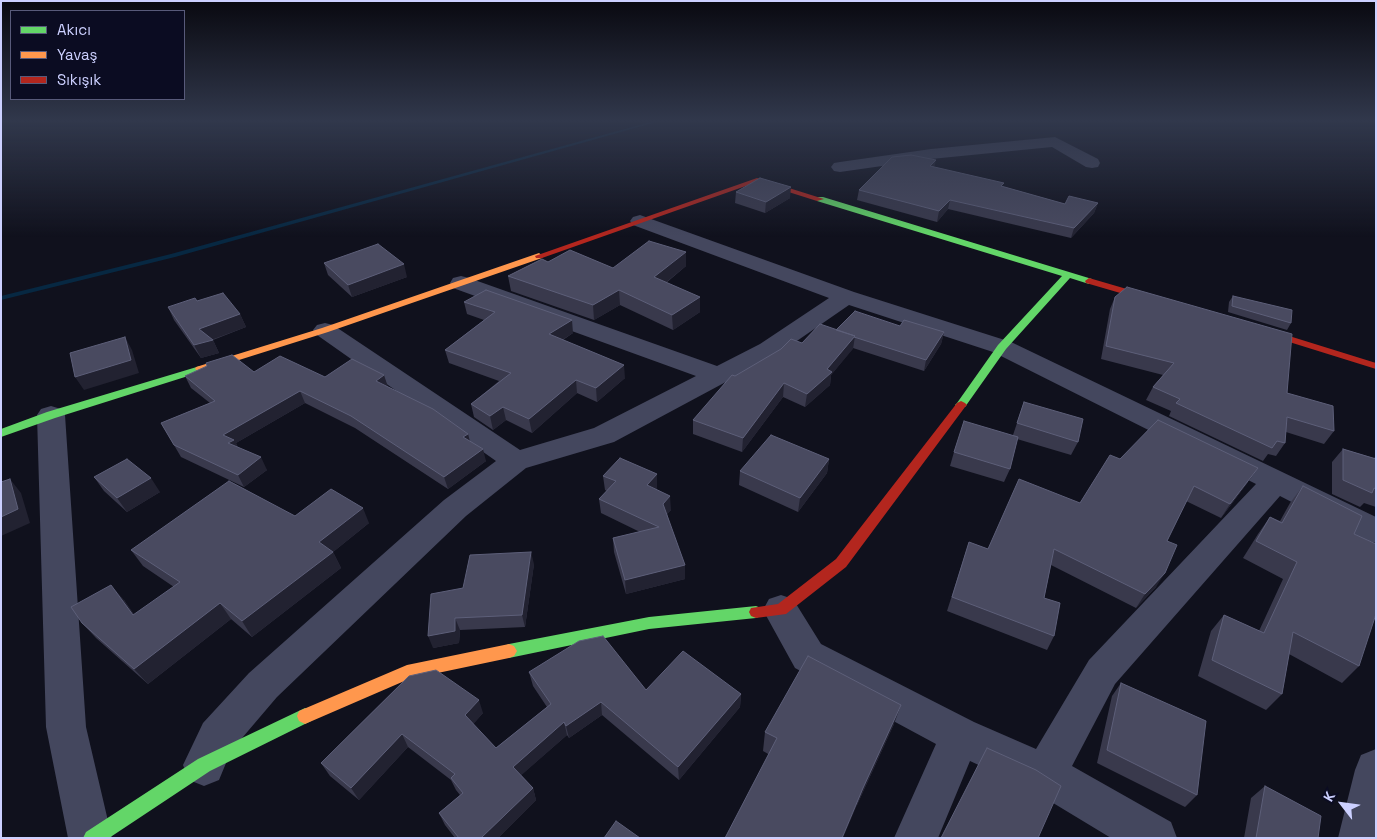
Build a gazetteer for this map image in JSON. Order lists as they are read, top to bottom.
{
  "legend": ["Akıcı", "Yavaş", "Sıkışık"],
  "north": "top left"
}
